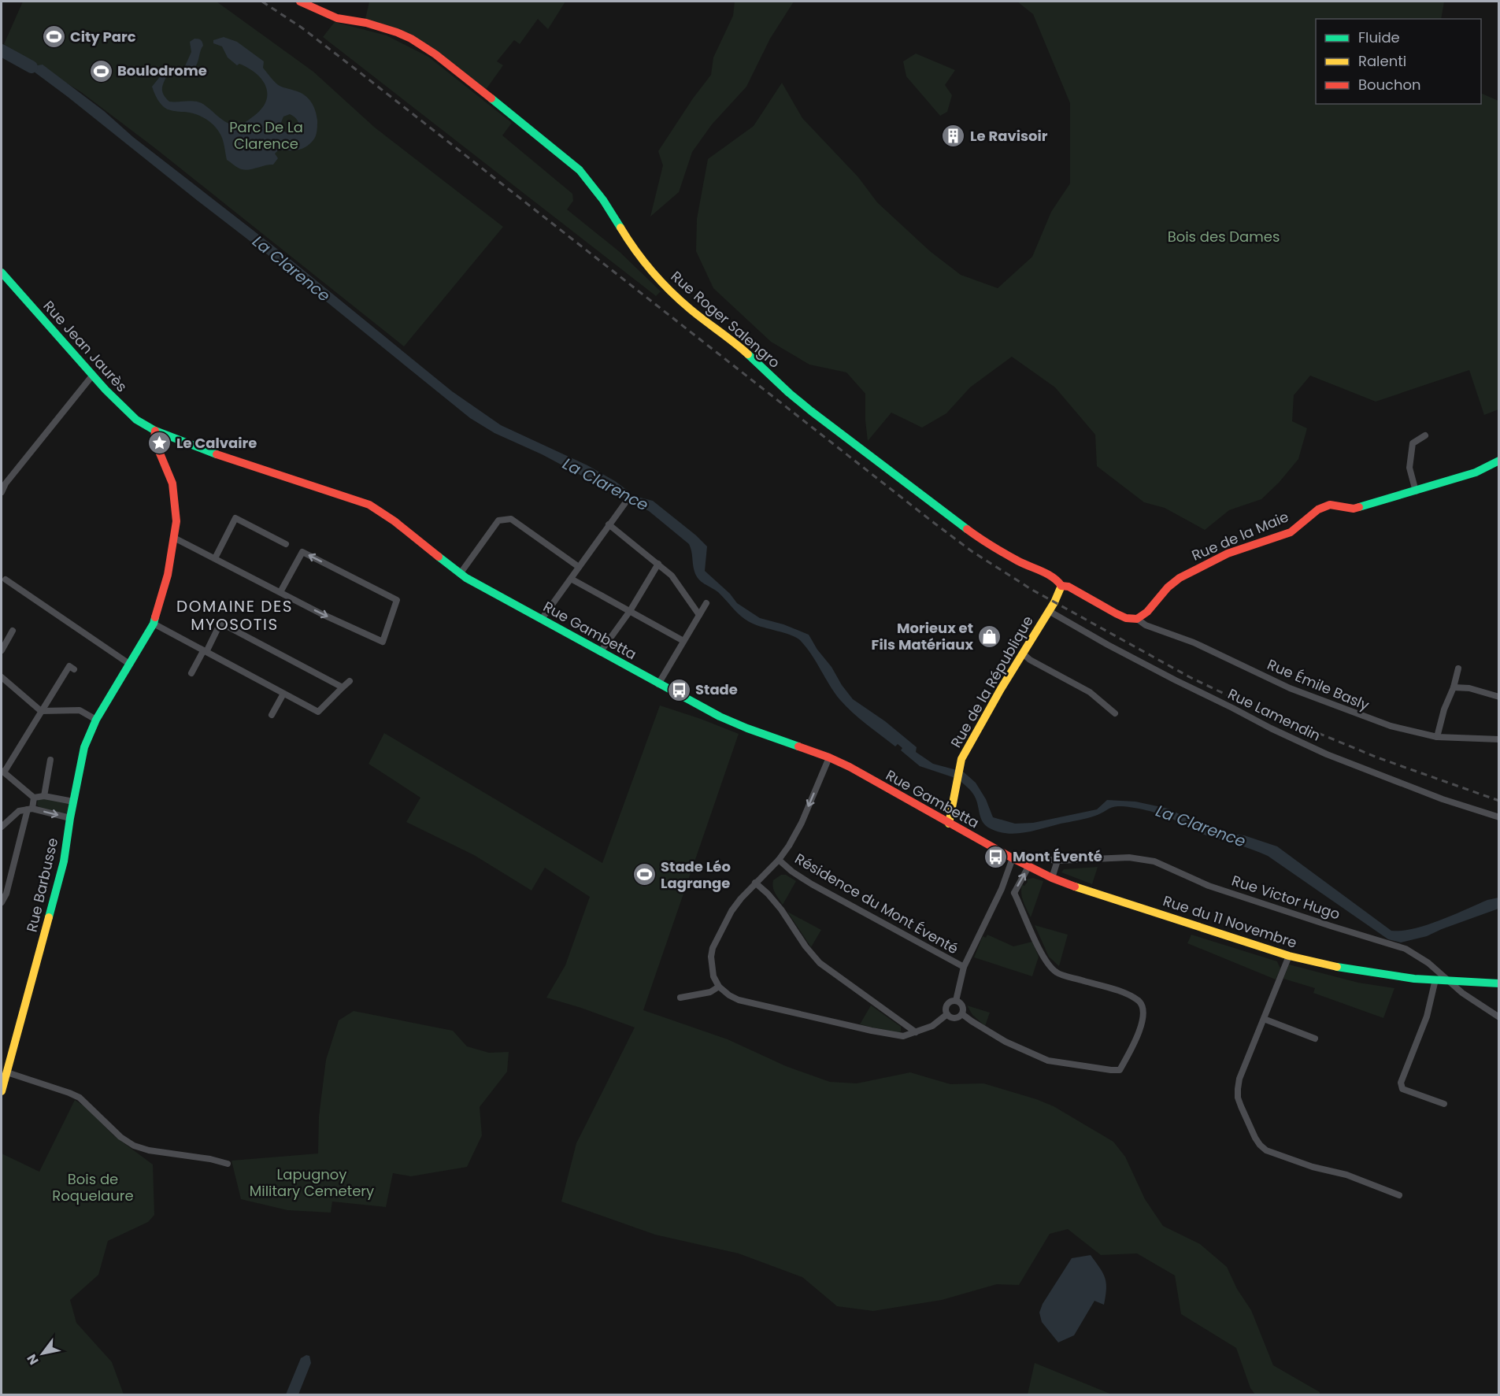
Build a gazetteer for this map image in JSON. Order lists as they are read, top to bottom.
{
  "streets": {
    "street": [
      "Rue Roger Salengro",
      "Rue Jean Jaurès",
      "Rue de la Maie",
      "Rue Gambetta",
      "Rue de la République",
      "Rue Émile Basly",
      "Rue Lamendin",
      "Rue Barbusse",
      "Rue Victor Hugo",
      "Résidence du Mont Éventé",
      "Rue du 11 Novembre"
    ]
  },
  "crossings": [
    ["Rue Roger Salengro", "Rue de la Maie"],
    ["Rue Roger Salengro", "Rue de la République"],
    ["Rue Roger Salengro", "Rue Émile Basly"],
    ["Rue Jean Jaurès", "Rue Gambetta"],
    ["Rue Jean Jaurès", "Rue Barbusse"],
    ["Rue de la Maie", "Rue Émile Basly"],
    ["Rue Gambetta", "Rue de la République"],
    ["Rue Gambetta", "Rue Barbusse"],
    ["Rue Gambetta", "Rue Victor Hugo"],
    ["Rue Gambetta", "Résidence du Mont Éventé"],
    ["Rue Gambetta", "Rue du 11 Novembre"],
    ["Rue de la République", "Rue Lamendin"],
    ["Rue Victor Hugo", "Résidence du Mont Éventé"],
    ["Rue Victor Hugo", "Rue du 11 Novembre"],
    ["Résidence du Mont Éventé", "Rue du 11 Novembre"]
  ],
  "districts": ["DOMAINE DES MYOSOTIS"],
  "water": ["La Clarence"],
  "parks": [
    "Parc De La Clarence",
    "Bois des Dames",
    "Lapugnoy Military Cemetery",
    "Bois de Roquelaure"
  ],
  "places": {
    "sports": ["City Parc", "Boulodrome", "Stade Léo Lagrange"],
    "building": ["Le Ravisoir"],
    "place": ["Le Calvaire"],
    "shop": ["Morieux et Fils Matériaux"],
    "bus stop": ["Stade", "Mont Éventé"]
  },
  "legend": ["Fluide", "Ralenti", "Bouchon"],
  "north": "bottom left"
}
